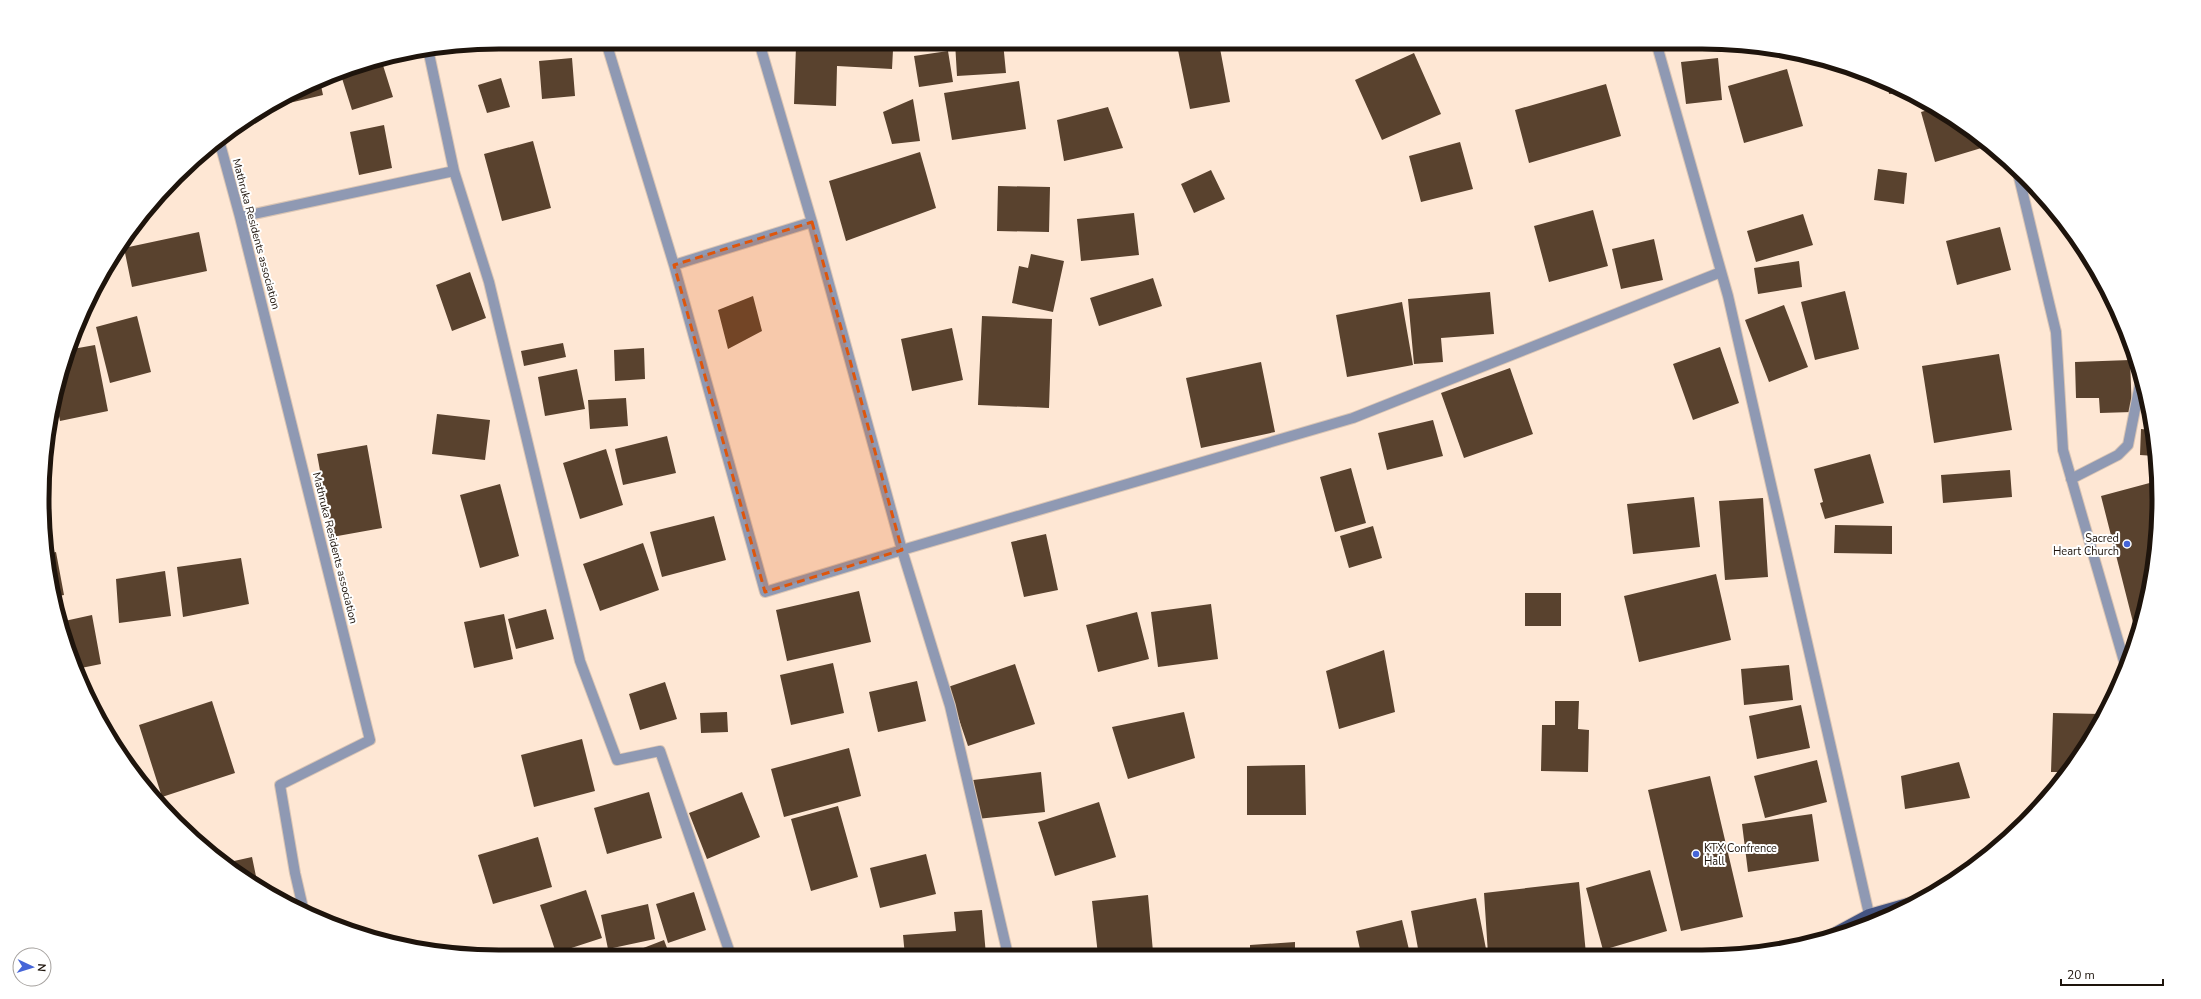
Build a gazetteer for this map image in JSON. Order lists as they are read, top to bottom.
{
  "streets": {
    "street": ["Mathruka Residents association"]
  },
  "places": ["Sacred Heart Church", "KTX Confrence Hall"],
  "scale_bar": "20 m",
  "north": "right"
}
